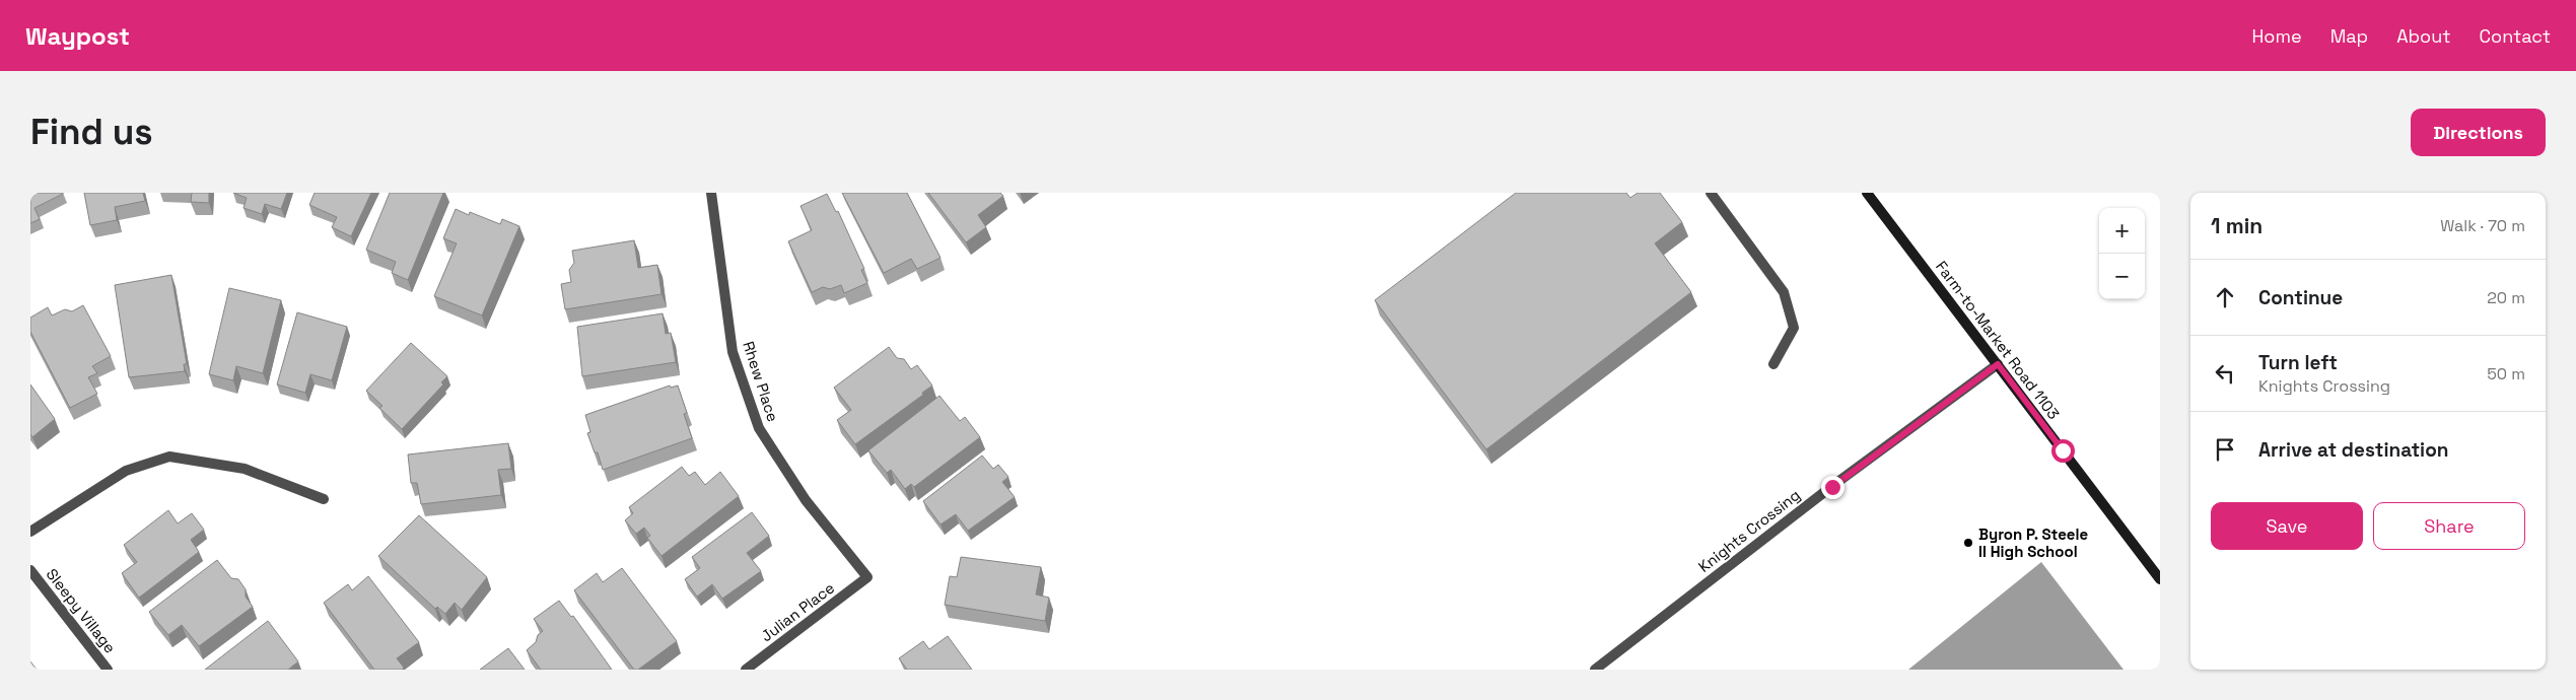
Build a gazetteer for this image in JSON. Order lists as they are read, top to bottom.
{
  "streets": {
    "main road": ["Farm-to-Market Road 1103"],
    "street": [
      "Rhew Place",
      "Knights Crossing",
      "Sleepy Village",
      "Julian Place"
    ]
  },
  "crossings": [
    ["Farm-to-Market Road 1103", "Knights Crossing"],
    ["Rhew Place", "Julian Place"]
  ],
  "places": ["Byron P. Steele II High School"],
  "page": {
    "header": "Waypost",
    "nav": [
      "Home",
      "Map",
      "About",
      "Contact"
    ],
    "buttons": [
      "Directions",
      ["Save", "Share"]
    ],
    "title": "Find us",
    "heading": ["1 min", "Walk · 70 m"],
    "map_buttons": ["+", "−"],
    "list": [
      ["Continue", "20 m"],
      ["Turn left", "Knights Crossing", "50 m"],
      "Arrive at destination"
    ]
  }
}
